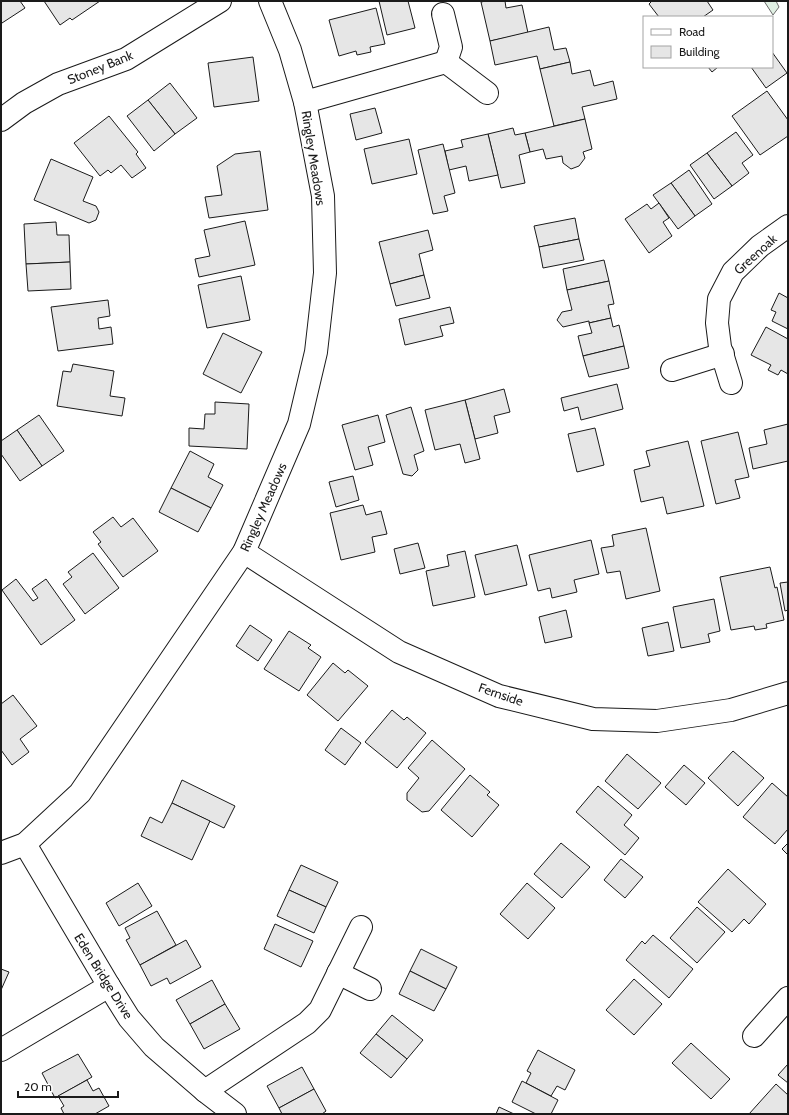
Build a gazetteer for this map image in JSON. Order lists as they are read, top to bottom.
{
  "streets": {
    "street": [
      "Stoney Bank",
      "Ringley Meadows",
      "Greenoak",
      "Fernside",
      "Eden Bridge Drive"
    ]
  },
  "crossings": [
    ["Ringley Meadows", "Fernside"],
    ["Ringley Meadows", "Eden Bridge Drive"]
  ],
  "legend": ["Road", "Building"],
  "scale_bar": "20 m"
}
